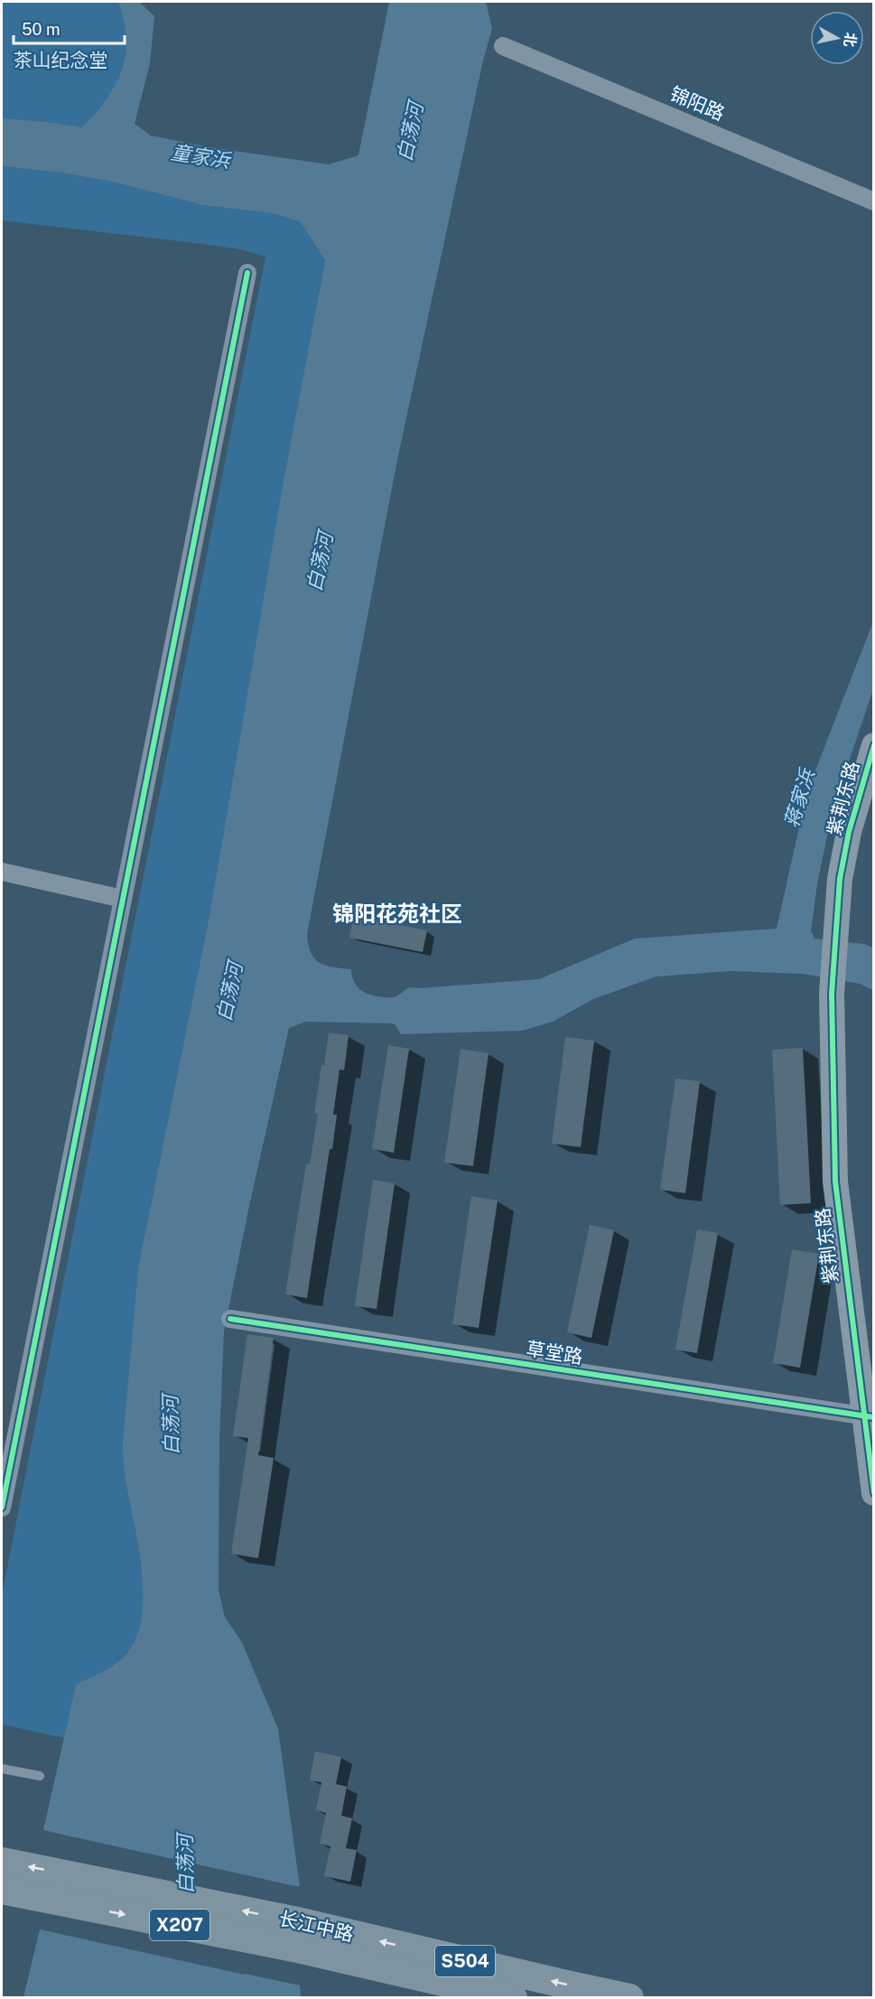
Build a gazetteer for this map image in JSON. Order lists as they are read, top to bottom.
{
  "streets": {
    "main road": ["X207", "长江中路", "S504"],
    "street": ["锦阳路", "紫荆东路", "草堂路"]
  },
  "crossings": [
    ["紫荆东路", "草堂路"]
  ],
  "districts": ["锦阳花苑社区"],
  "water": ["白荡河", "童家浜", "蒋家浜"],
  "parks": ["茶山纪念堂"],
  "scale_bar": "50 m",
  "north": "right"
}
